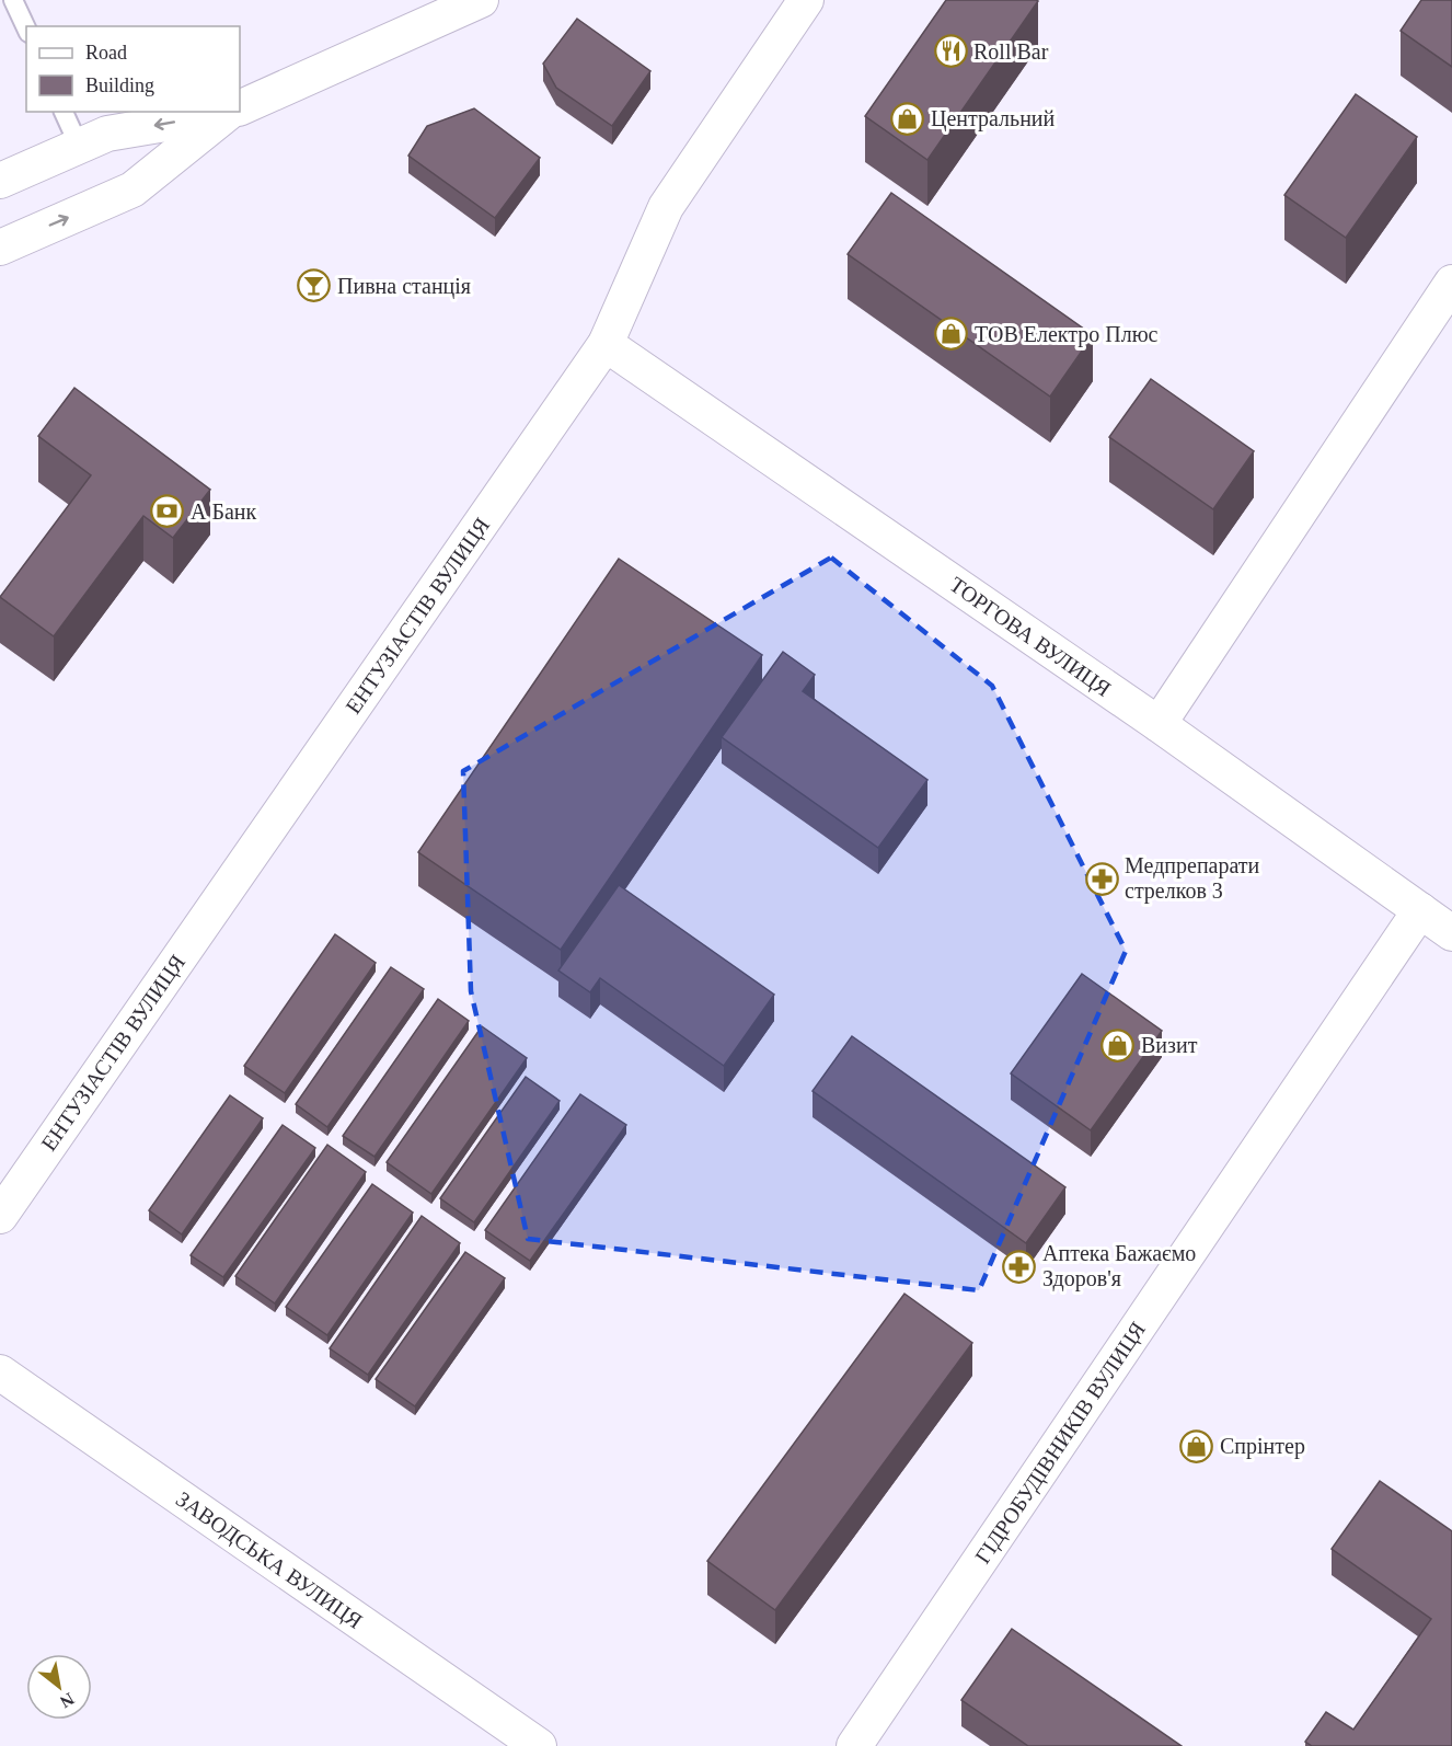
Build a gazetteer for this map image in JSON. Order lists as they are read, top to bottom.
{
  "streets": {
    "street": [
      "ЕНТУЗІАСТІВ ВУЛИЦЯ",
      "ТОРГОВА ВУЛИЦЯ",
      "ГІДРОБУДІВНИКІВ ВУЛИЦЯ",
      "ЗАВОДСЬКА ВУЛИЦЯ"
    ]
  },
  "crossings": [
    ["ЕНТУЗІАСТІВ ВУЛИЦЯ", "ТОРГОВА ВУЛИЦЯ"],
    ["ТОРГОВА ВУЛИЦЯ", "ГІДРОБУДІВНИКІВ ВУЛИЦЯ"]
  ],
  "places": {
    "restaurant": ["Roll Bar"],
    "shop": [
      "Центральний",
      "ТОВ Електро Плюс",
      "Визит",
      "Спрінтер"
    ],
    "bar": ["Пивна станція"],
    "bank": ["А Банк"],
    "pharmacy": ["Медпрепарати стрелков 3", "Аптека Бажаємо Здоров'я"]
  },
  "legend": ["Road", "Building"],
  "north": "bottom right"
}
